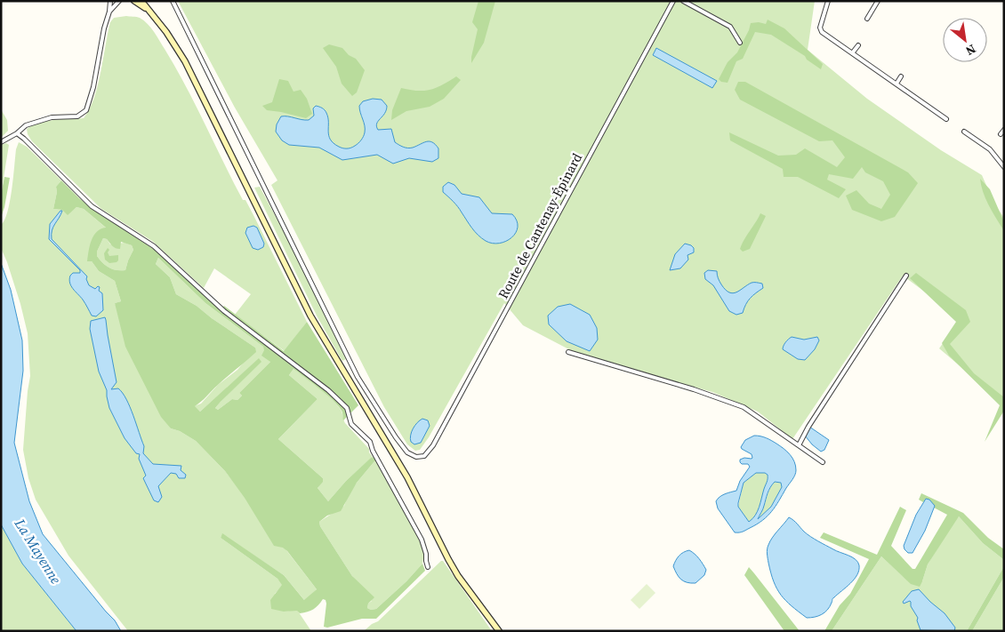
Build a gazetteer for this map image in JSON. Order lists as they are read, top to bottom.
{
  "streets": {
    "street": ["Route de Cantenay-Épinard"]
  },
  "water": ["La Mayenne"],
  "north": "bottom right"
}
